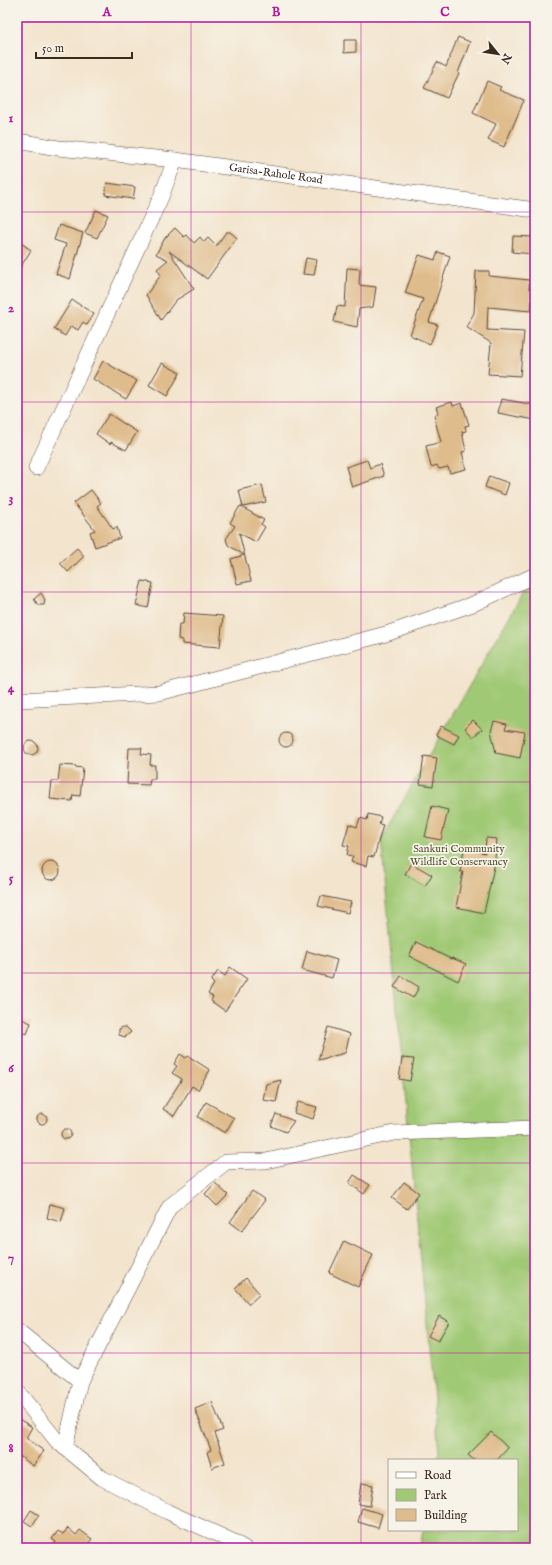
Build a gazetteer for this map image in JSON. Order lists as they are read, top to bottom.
{
  "streets": {
    "street": ["Garisa-Rahole Road"]
  },
  "parks": ["Sankuri Community Wildlife Conservancy"],
  "legend": ["Road", "Park", "Building"],
  "scale_bar": "50 m",
  "north": "bottom right",
  "grid": {
    "columns": ["A", "B", "C"],
    "rows": [
      "1",
      "2",
      "3",
      "4",
      "5",
      "6",
      "7",
      "8"
    ]
  }
}
